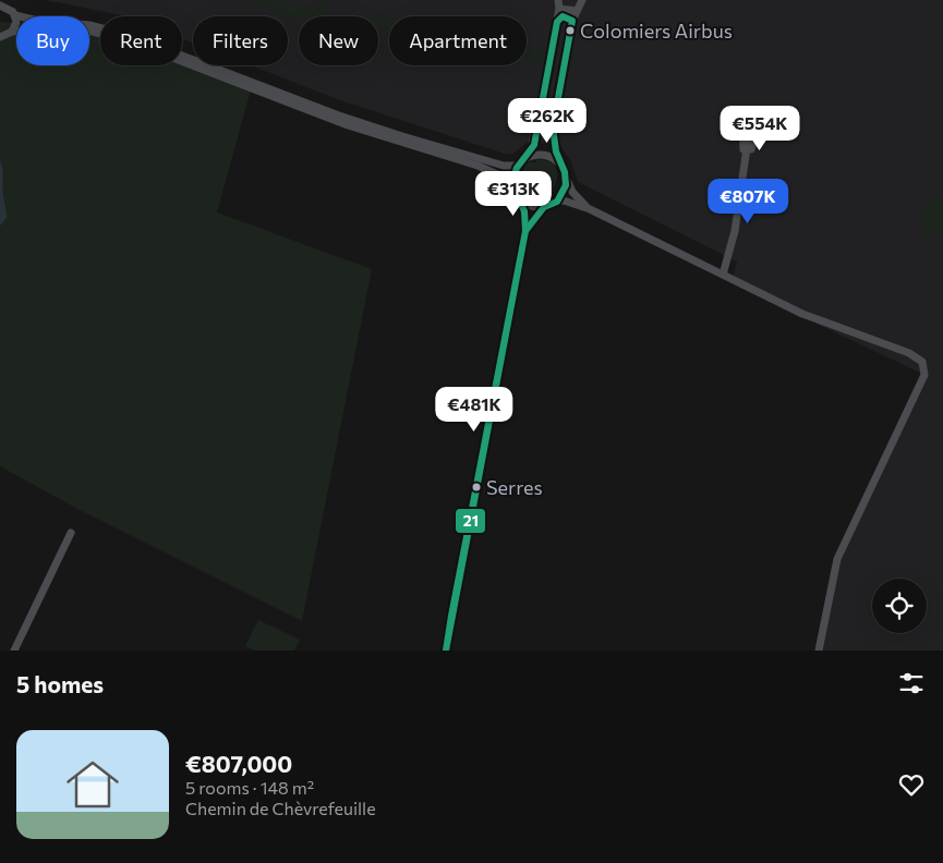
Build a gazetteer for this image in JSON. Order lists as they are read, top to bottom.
{
  "places": ["Colomiers Airbus", "Serres"],
  "lines": ["transit line 21"],
  "page": {
    "chip": [
      "Buy",
      "Rent",
      "Filters",
      "New",
      "Apartment"
    ],
    "price": [
      "€262K",
      "€554K",
      "€313K",
      "€807K",
      "€481K"
    ],
    "heading": "5 homes",
    "list": [
      {
        "name": "€807,000",
        "note": "5 rooms · 148 m² · Chemin de Chèvrefeuille"
      }
    ]
  }
}
